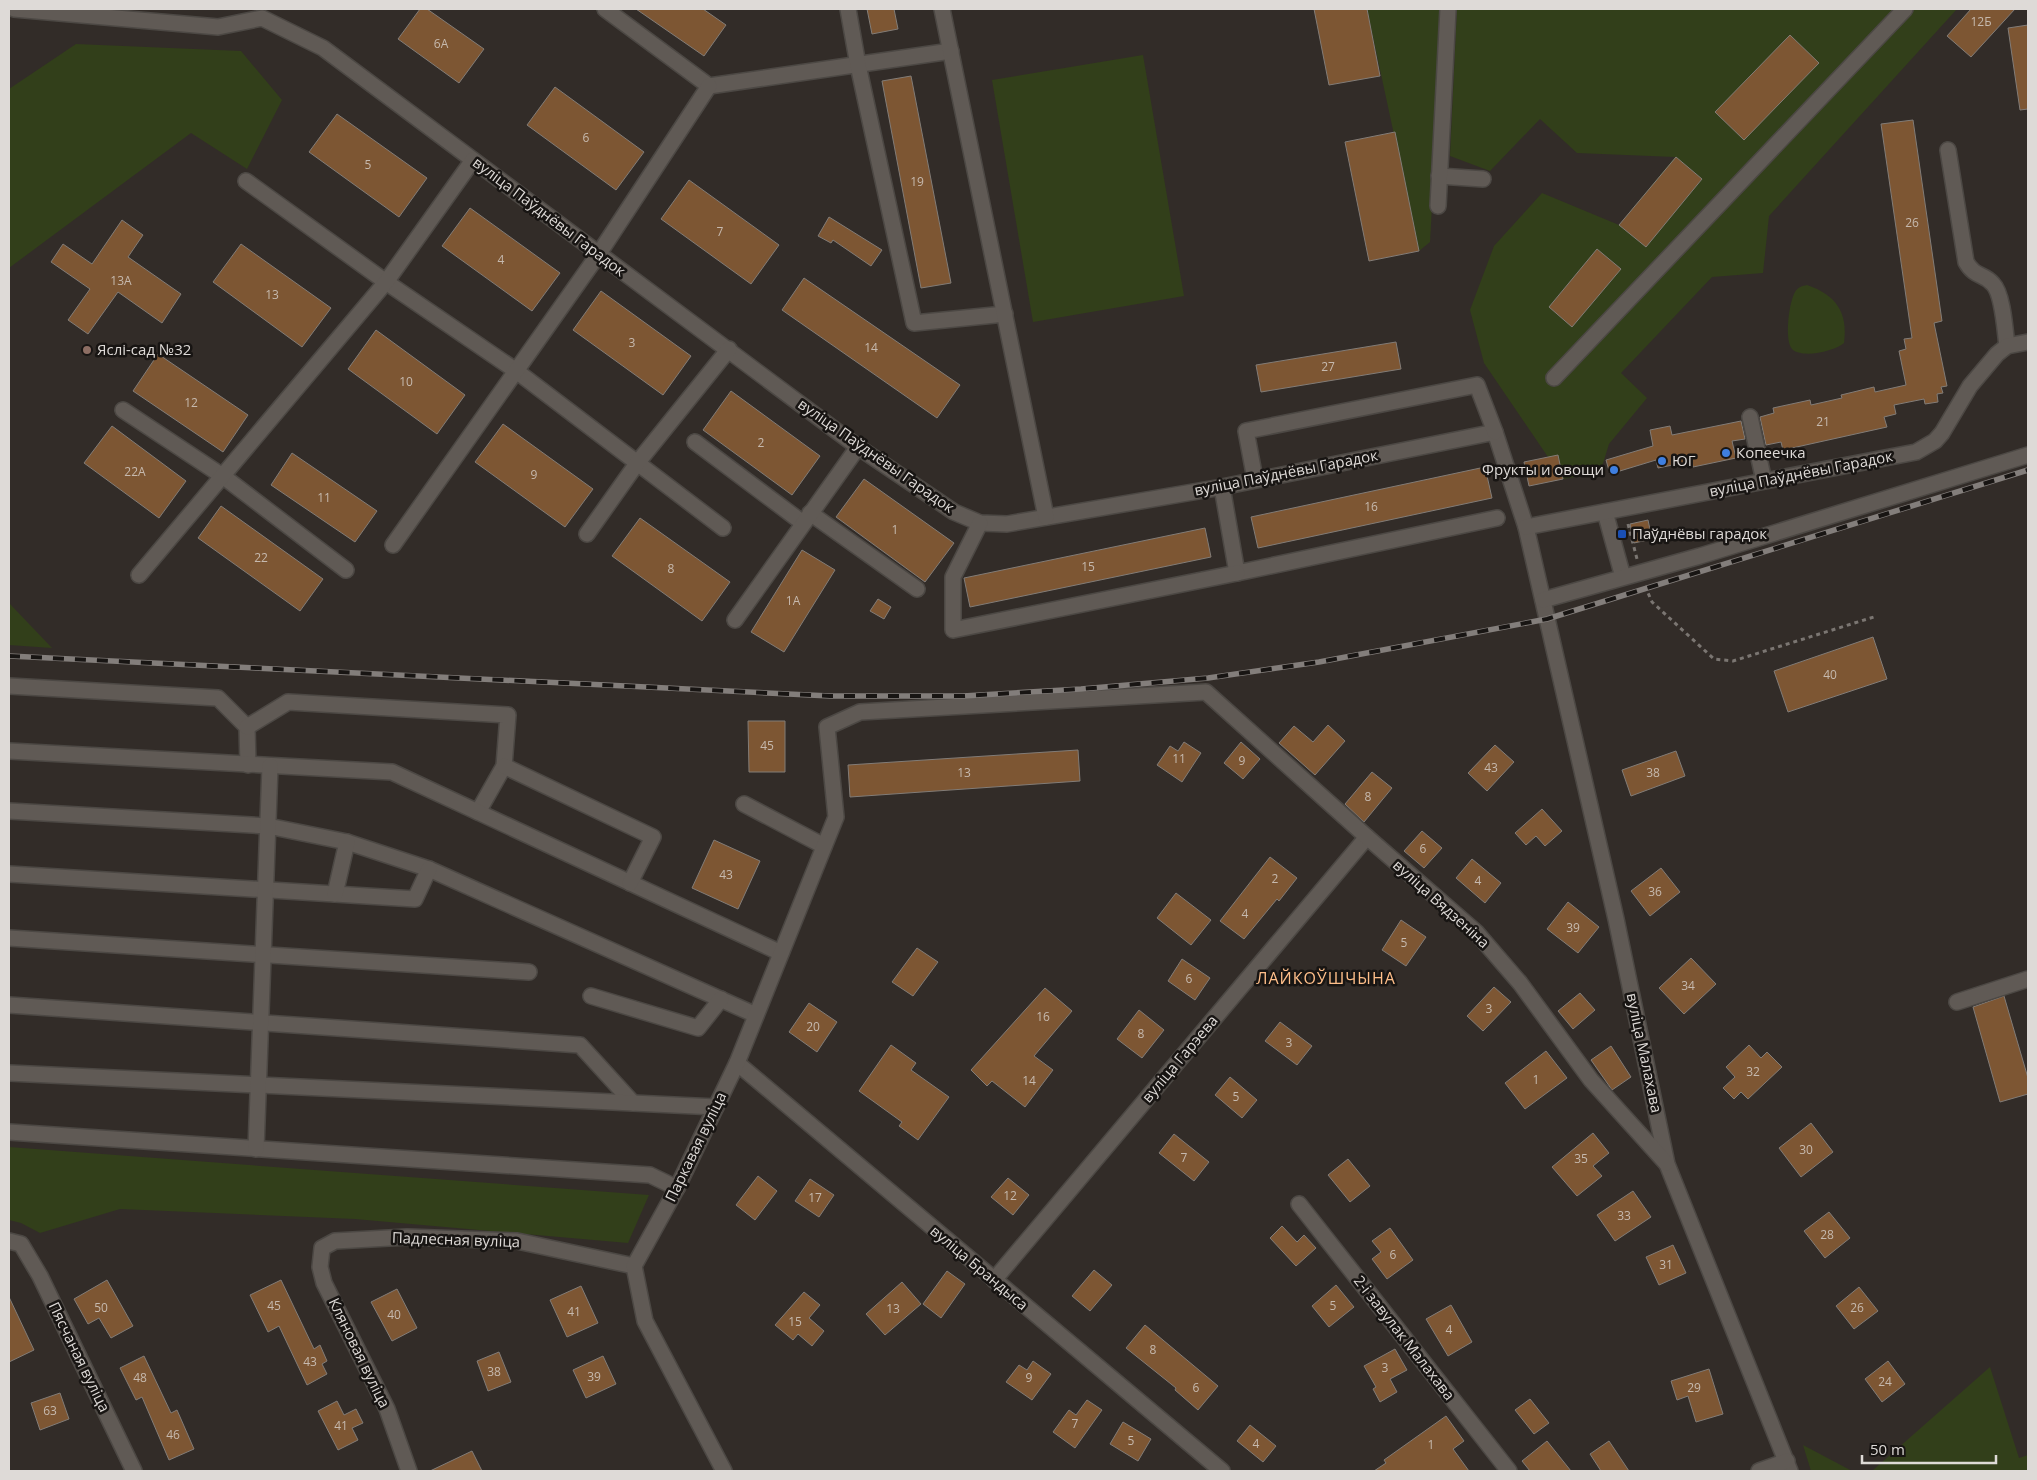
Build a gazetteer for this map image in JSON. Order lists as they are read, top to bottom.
{
  "streets": {
    "street": [
      "вуліца Паўднёвы Гарадок",
      "вуліца Вядзеніна",
      "вуліца Малахава",
      "вуліца Гарэева",
      "Паркавая вуліца",
      "Падлесная вуліца",
      "вуліца Брандыса",
      "2-і завулак Малахава",
      "Кляновая вуліца",
      "Пясчаная вуліца"
    ]
  },
  "crossings": [
    ["вуліца Вядзеніна", "вуліца Малахава"],
    ["вуліца Вядзеніна", "вуліца Гарэева"],
    ["вуліца Вядзеніна", "Паркавая вуліца"],
    ["вуліца Гарэева", "вуліца Брандыса"],
    ["Паркавая вуліца", "Падлесная вуліца"],
    ["Паркавая вуліца", "вуліца Брандыса"],
    ["Падлесная вуліца", "Кляновая вуліца"]
  ],
  "districts": ["ЛАЙКОЎШЧЫНА"],
  "places": {
    "other": [
      "Яслі-сад №32",
      "Копеечка",
      "ЮГ",
      "Фрукты и овощи"
    ],
    "transit": ["Паўднёвы гарадок"]
  },
  "house_numbers": [
    "12Б",
    "6А",
    "6",
    "5",
    "19",
    "26",
    "7",
    "4",
    "13А",
    "13",
    "3",
    "14",
    "27",
    "10",
    "12",
    "21",
    "2",
    "22А",
    "9",
    "11",
    "16",
    "1",
    "22",
    "15",
    "8",
    "1А",
    "40",
    "45",
    "11",
    "9",
    "43",
    "13",
    "38",
    "8",
    "6",
    "43",
    "2",
    "4",
    "36",
    "4",
    "39",
    "5",
    "6",
    "34",
    "3",
    "16",
    "20",
    "8",
    "3",
    "32",
    "1",
    "14",
    "5",
    "30",
    "7",
    "35",
    "12",
    "17",
    "33",
    "28",
    "6",
    "31",
    "45",
    "5",
    "50",
    "26",
    "13",
    "41",
    "40",
    "15",
    "4",
    "8",
    "43",
    "3",
    "38",
    "39",
    "48",
    "9",
    "24",
    "6",
    "29",
    "63",
    "7",
    "41",
    "46",
    "5",
    "4",
    "1"
  ],
  "scale_bar": "50 m"
}
